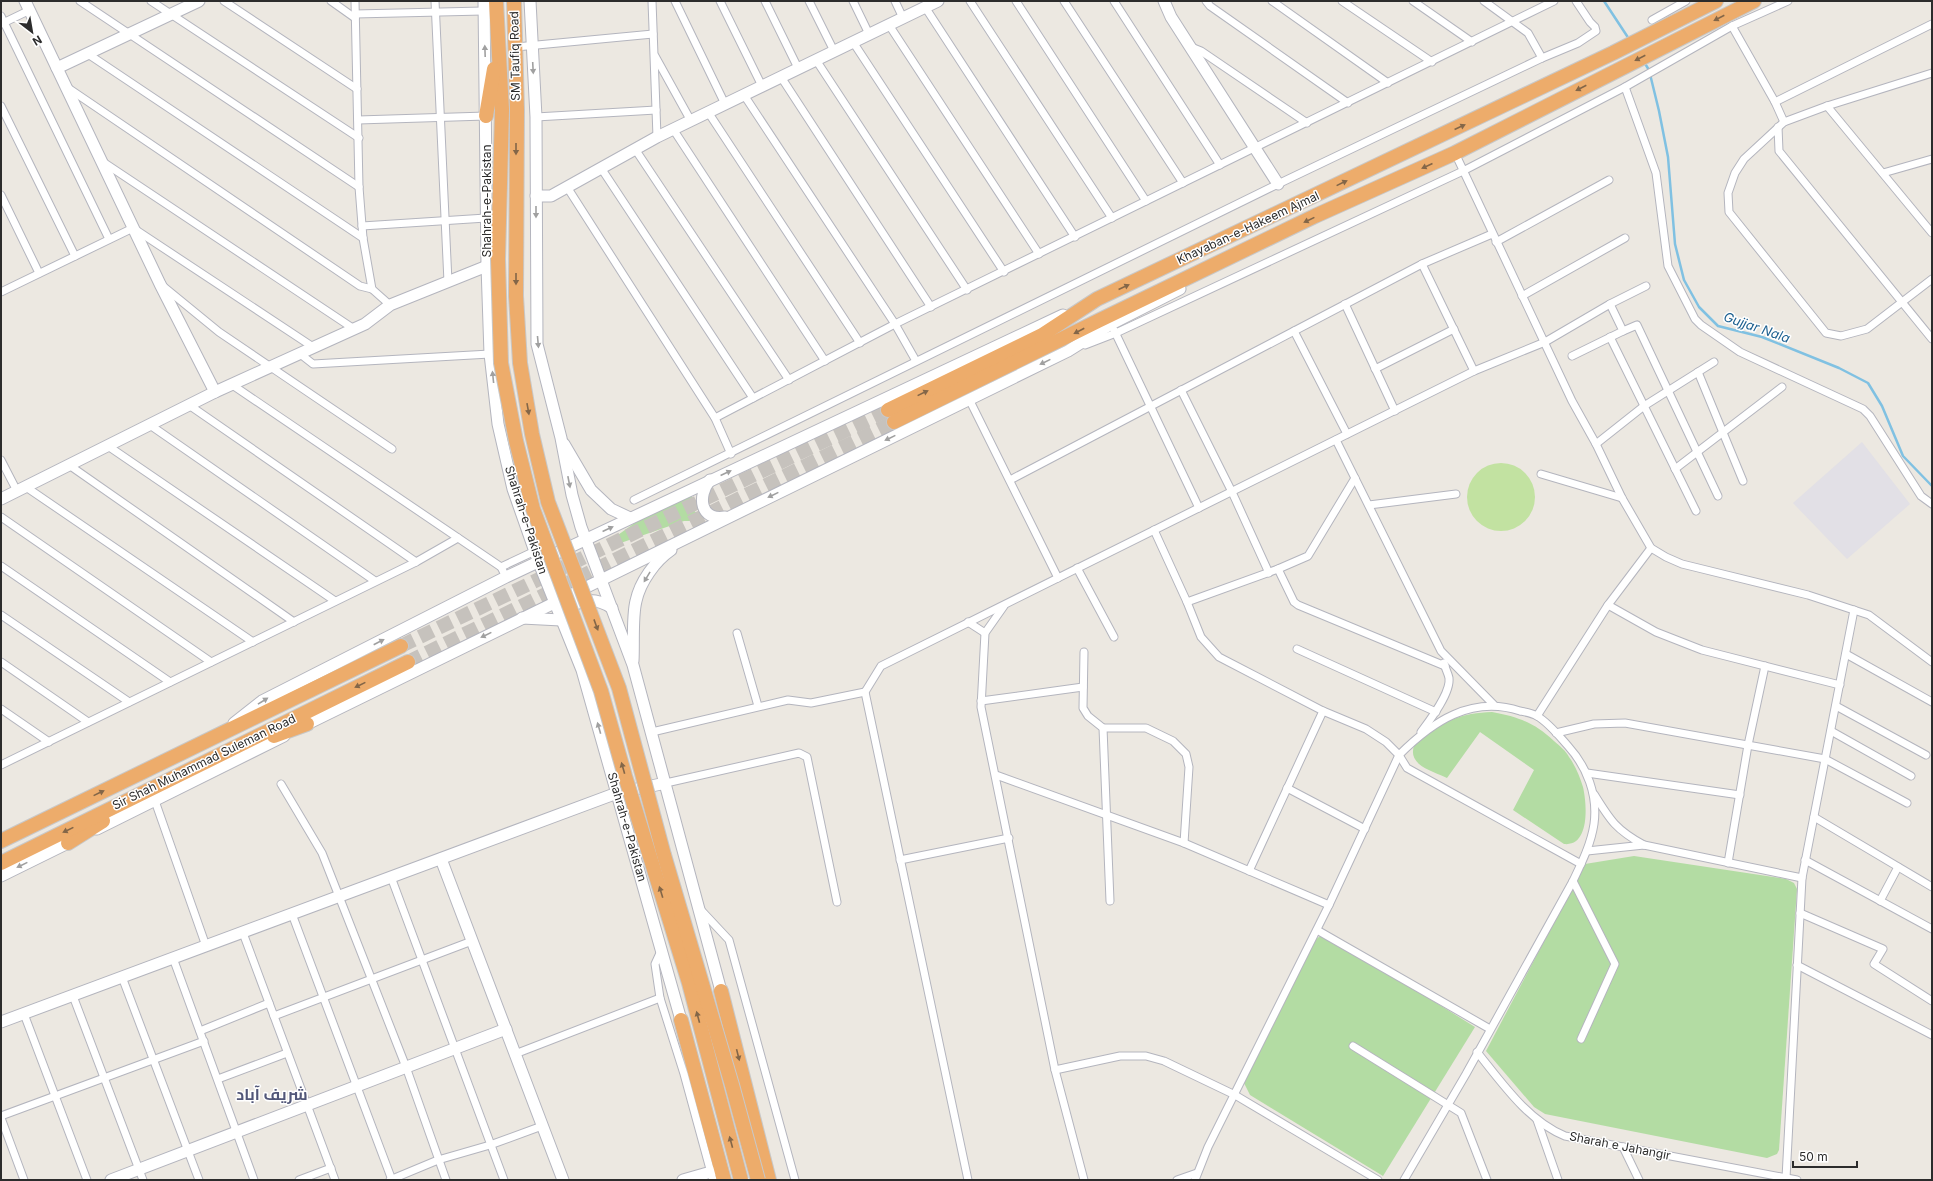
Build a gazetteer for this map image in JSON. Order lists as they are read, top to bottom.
{
  "streets": {
    "highway": ["SM Taufiq Road", "Khayaban-e-Hakeem Ajmal", "Sir Shah Muhammad Suleman Road"],
    "street": ["Shahrah-e-Pakistan", "Sharah e Jahangir"]
  },
  "districts": ["شريف آباد"],
  "water": ["Gujjar Nala"],
  "scale_bar": "50 m",
  "north": "bottom right"
}
